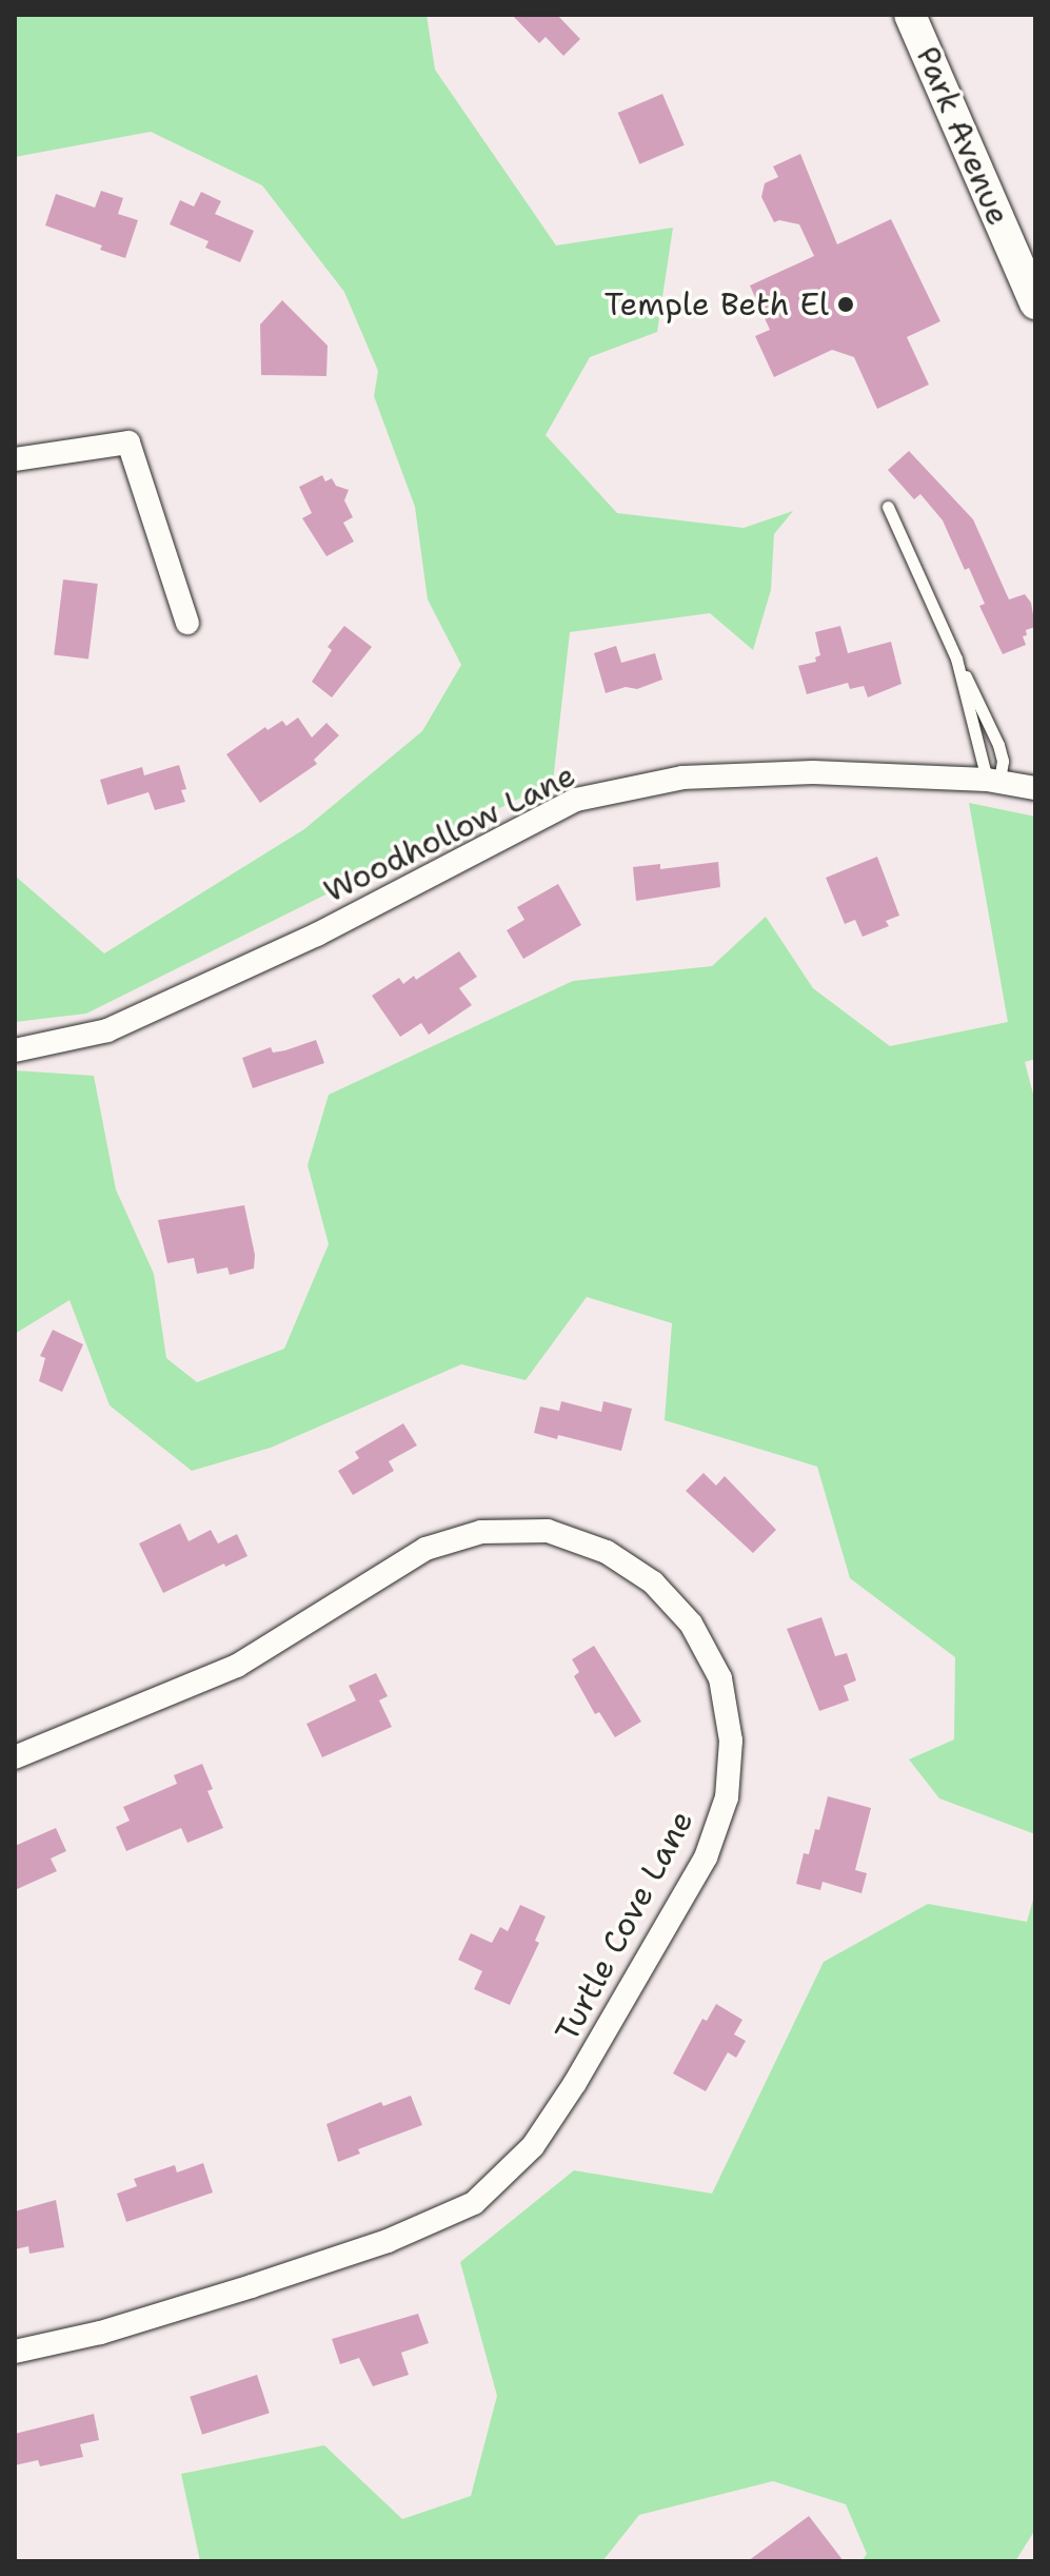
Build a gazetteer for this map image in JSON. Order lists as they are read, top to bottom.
{
  "streets": {
    "main road": ["Park Avenue"],
    "street": ["Woodhollow Lane", "Turtle Cove Lane"]
  },
  "places": ["Temple Beth El"]
}
